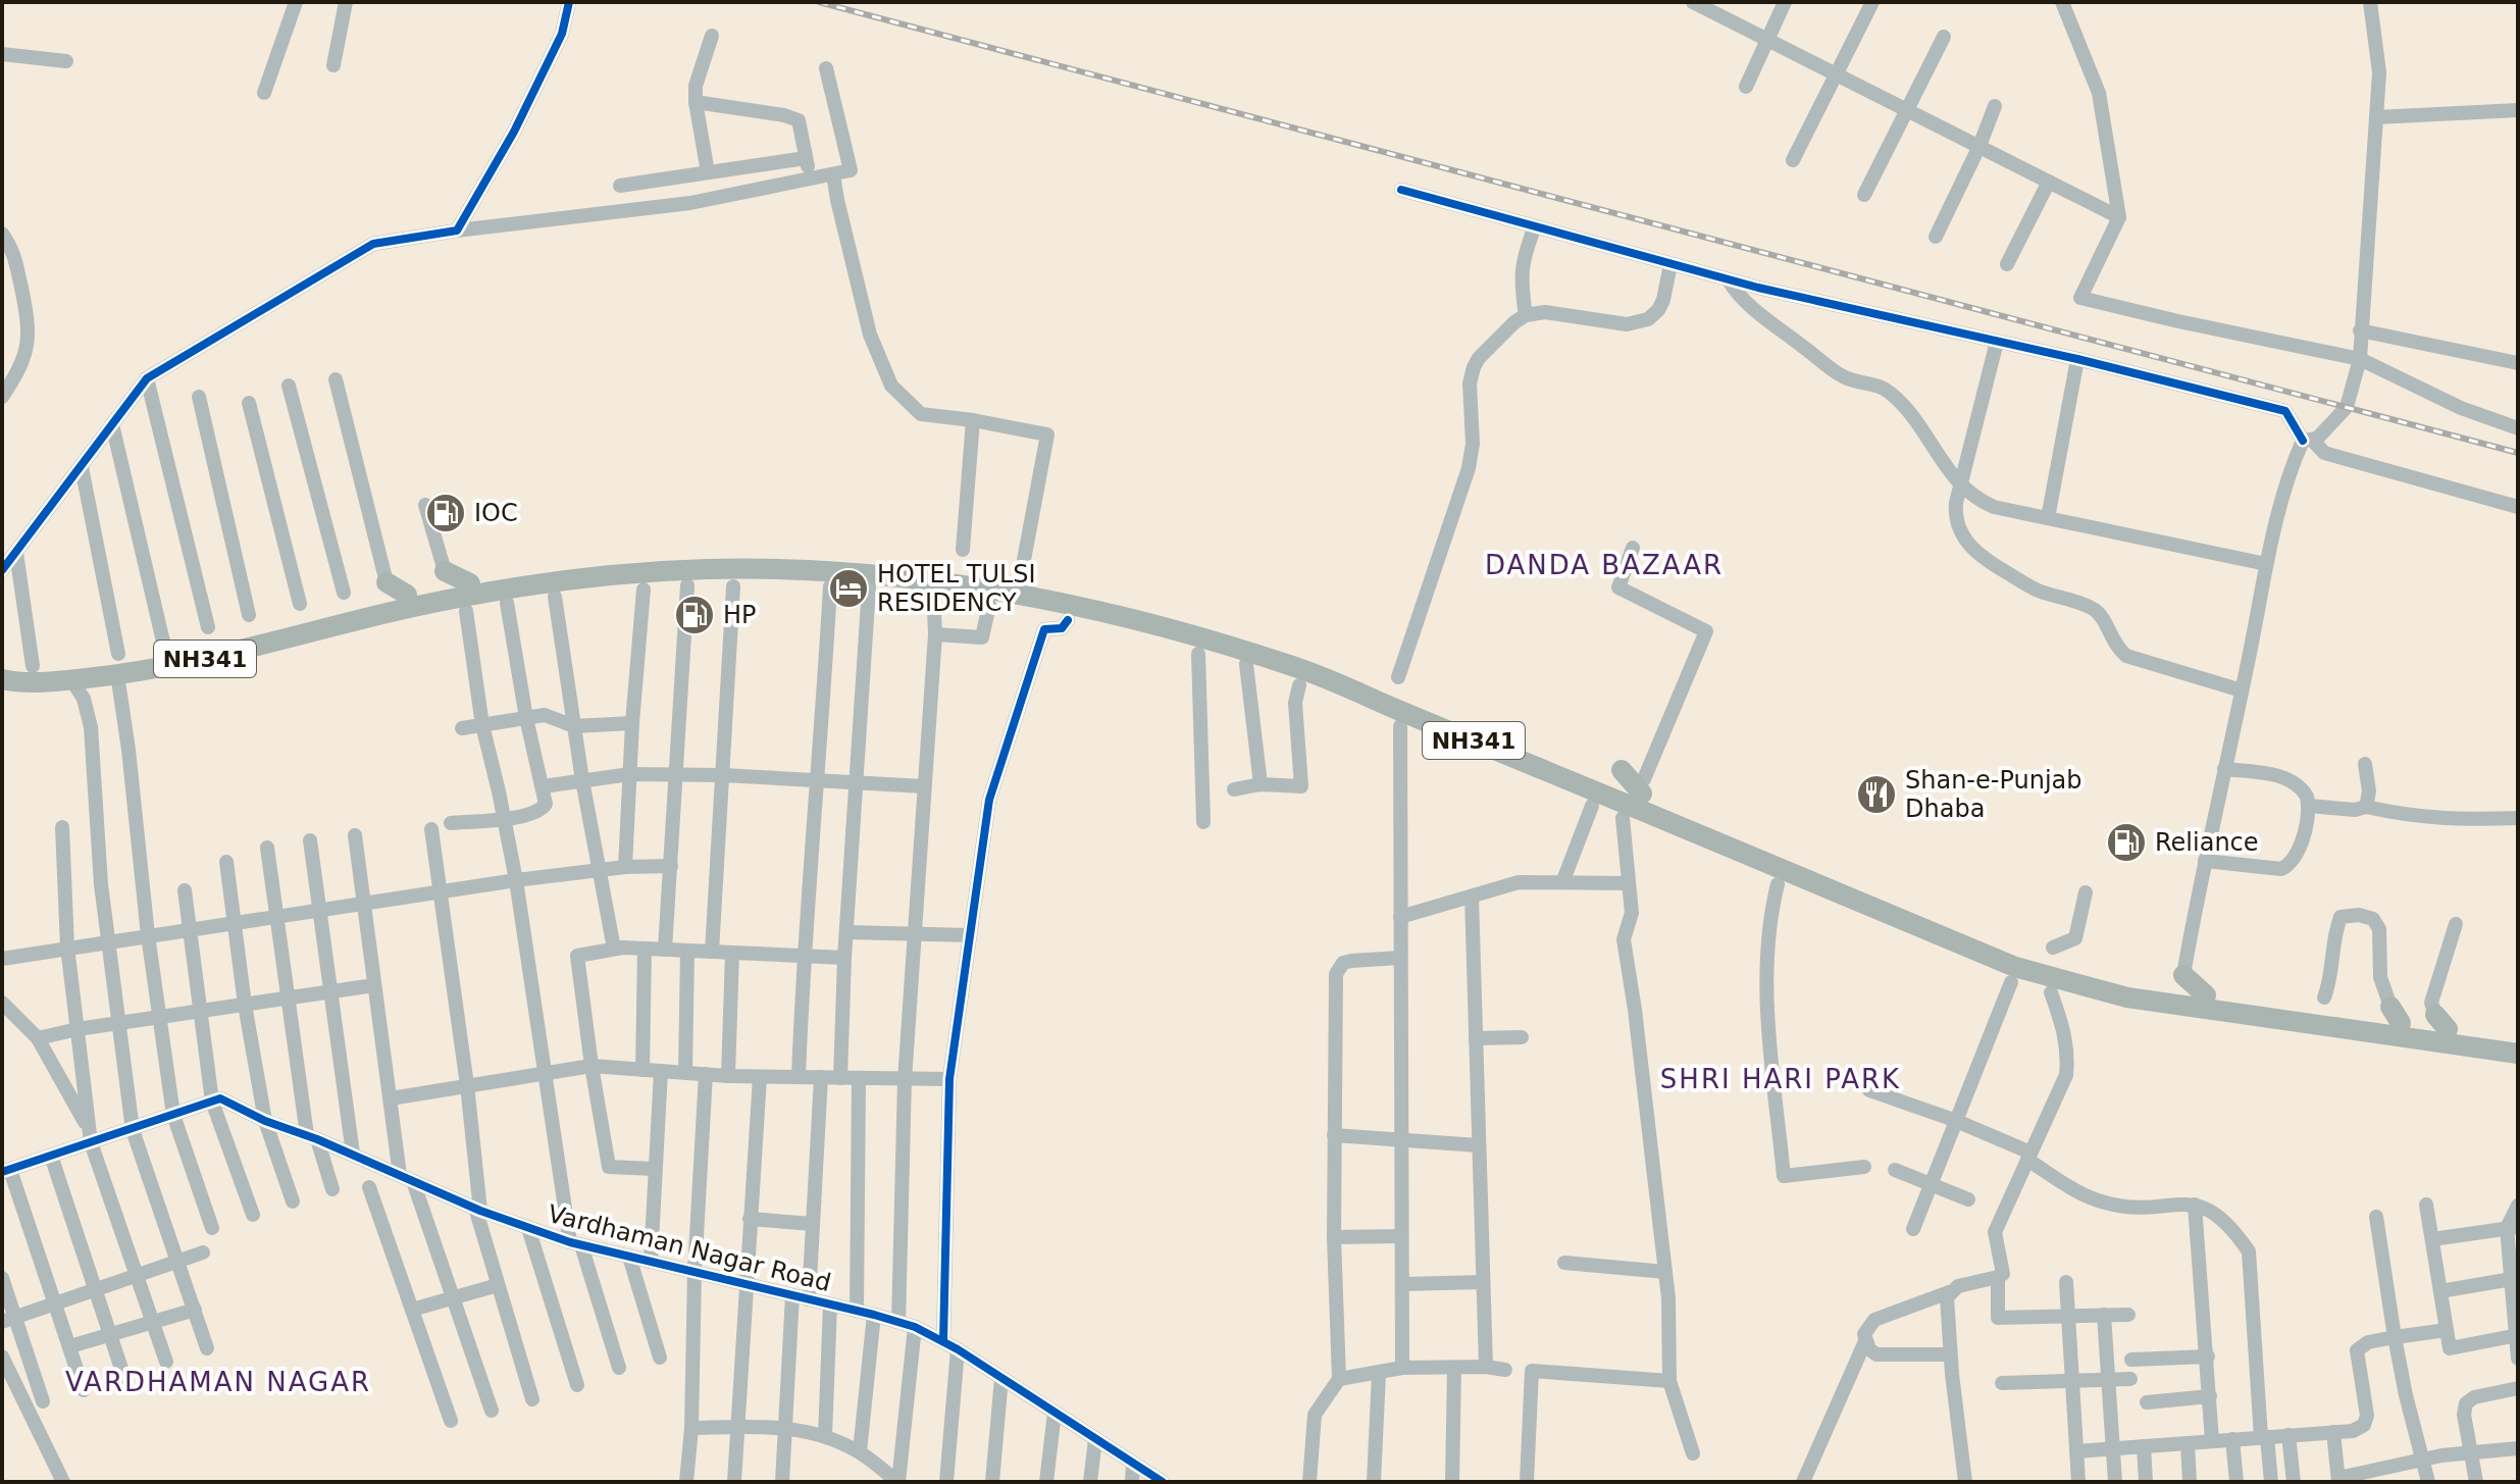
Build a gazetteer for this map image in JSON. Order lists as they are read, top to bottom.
{
  "streets": {
    "highway": ["NH341"],
    "street": ["Vardhaman Nagar Road"]
  },
  "districts": ["DANDA BAZAAR", "SHRI HARI PARK", "VARDHAMAN NAGAR"],
  "places": {
    "fuel station": ["IOC", "HP", "Reliance"],
    "hotel": ["HOTEL TULSI RESIDENCY"],
    "restaurant": ["Shan-e-Punjab Dhaba"]
  }
}
